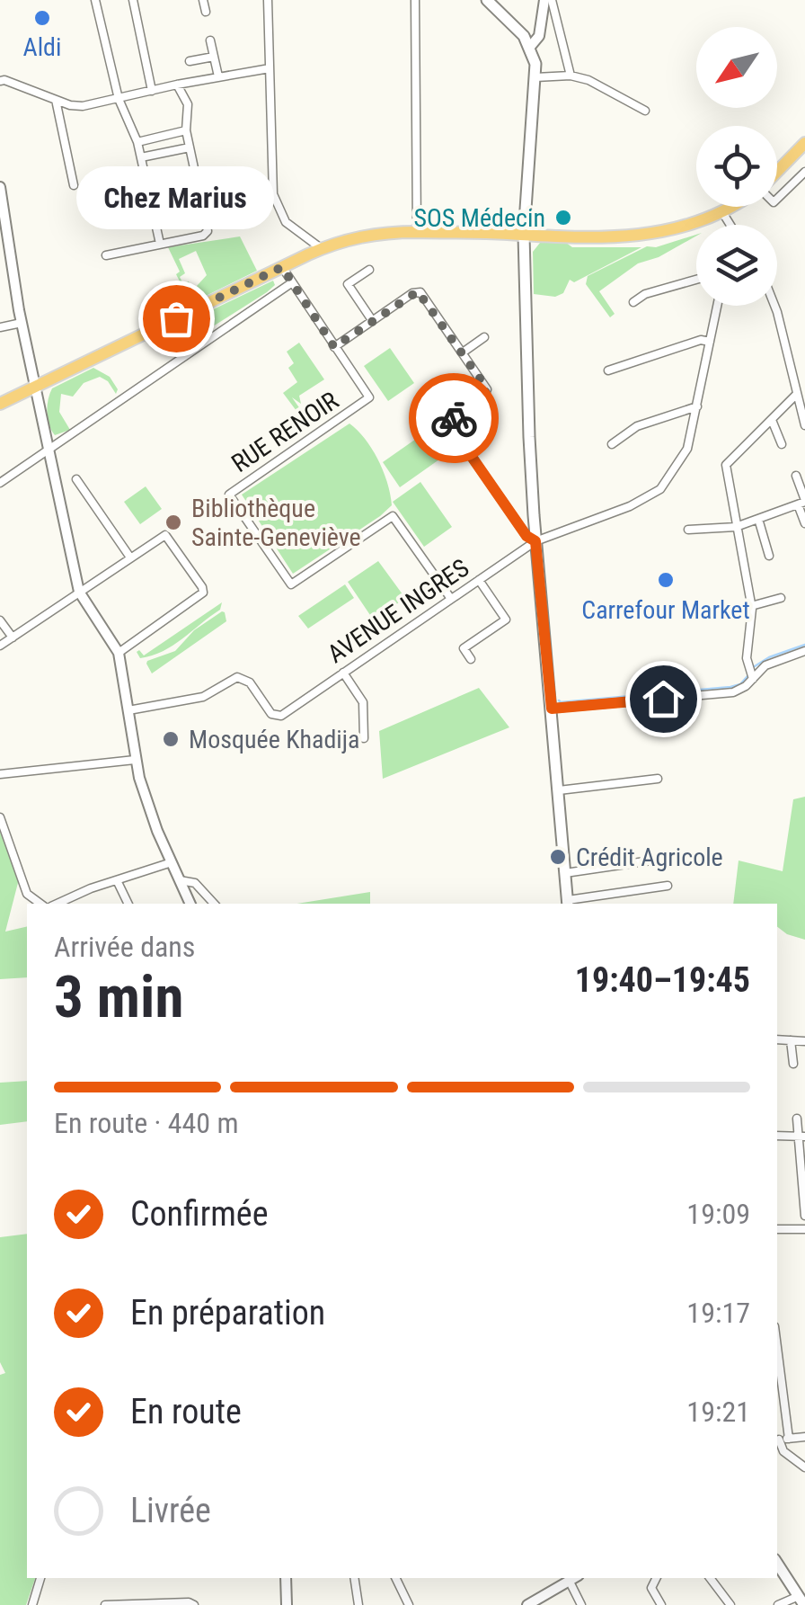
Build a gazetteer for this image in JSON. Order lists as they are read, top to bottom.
{
  "streets": {
    "street": ["RUE RENOIR", "AVENUE INGRES"]
  },
  "crossings": [
    ["RUE RENOIR", "AVENUE INGRES"]
  ],
  "places": [
    "Aldi",
    "SOS Médecin",
    "Chez Marius",
    "Bibliothèque Sainte-Geneviève",
    "Carrefour Market",
    "Mosquée Khadija",
    "Crédit Agricole"
  ],
  "north": "bottom left",
  "page": {
    "bubble": "Chez Marius",
    "heading": ["3 min", "Arrivée dans", "19:40–19:45"],
    "bar": "En route · 440 m",
    "list": [
      ["Confirmée", "19:09"],
      ["En préparation", "19:17"],
      ["En route", "19:21"],
      "Livrée"
    ]
  }
}
